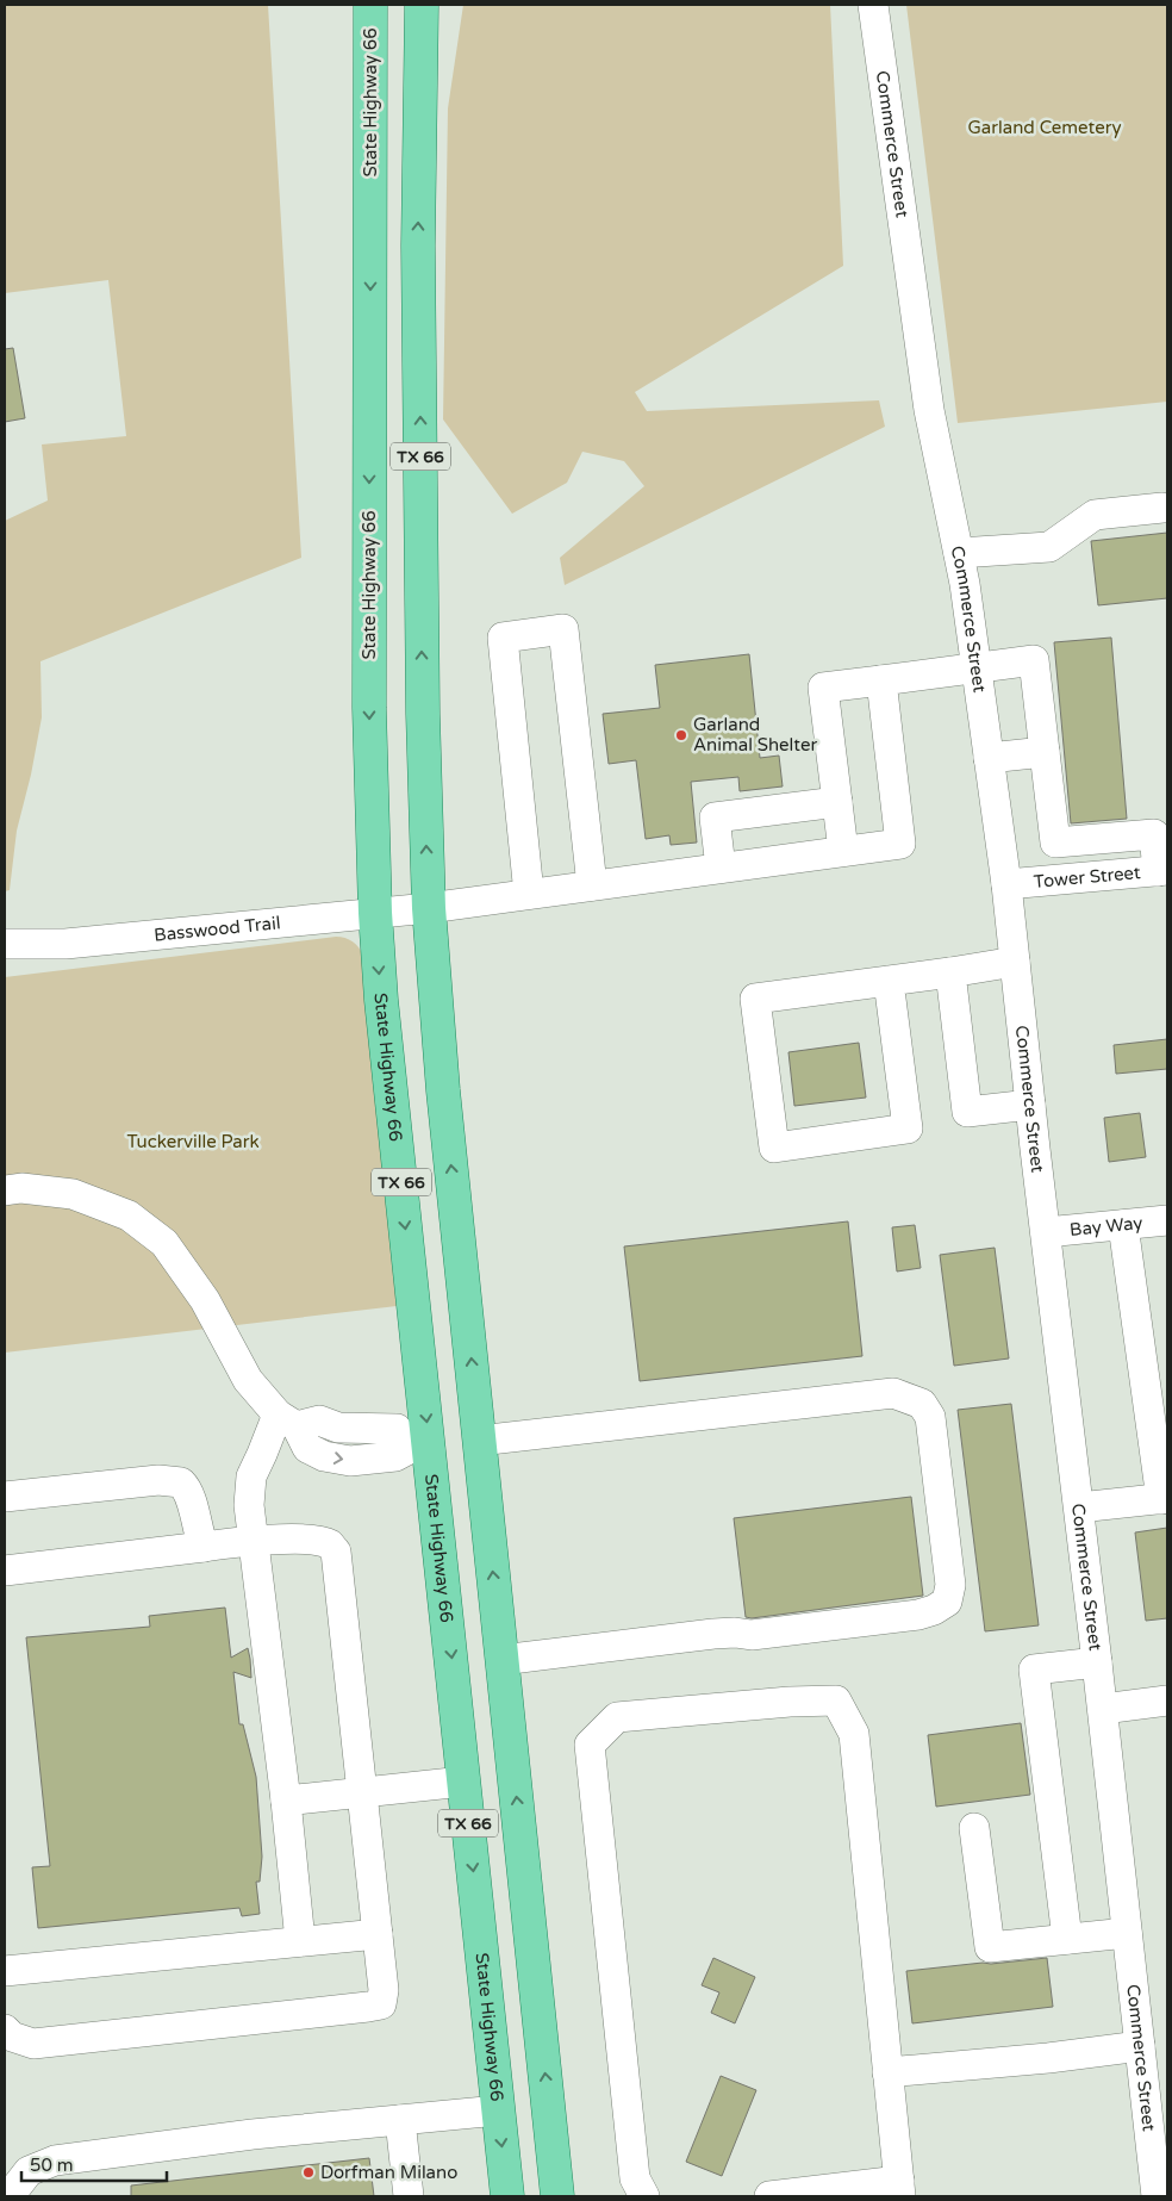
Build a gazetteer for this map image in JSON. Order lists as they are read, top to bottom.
{
  "streets": {
    "main road": ["State Highway 66", "TX 66"],
    "street": [
      "Commerce Street",
      "Tower Street",
      "Basswood Trail",
      "Bay Way"
    ]
  },
  "crossings": [
    ["State Highway 66", "Basswood Trail"],
    ["Commerce Street", "Tower Street"],
    ["Commerce Street", "Bay Way"],
    ["TX 66", "Basswood Trail"]
  ],
  "parks": ["Garland Cemetery", "Tuckerville Park"],
  "places": ["Garland Animal Shelter", "Dorfman Milano"],
  "scale_bar": "50 m"
}
